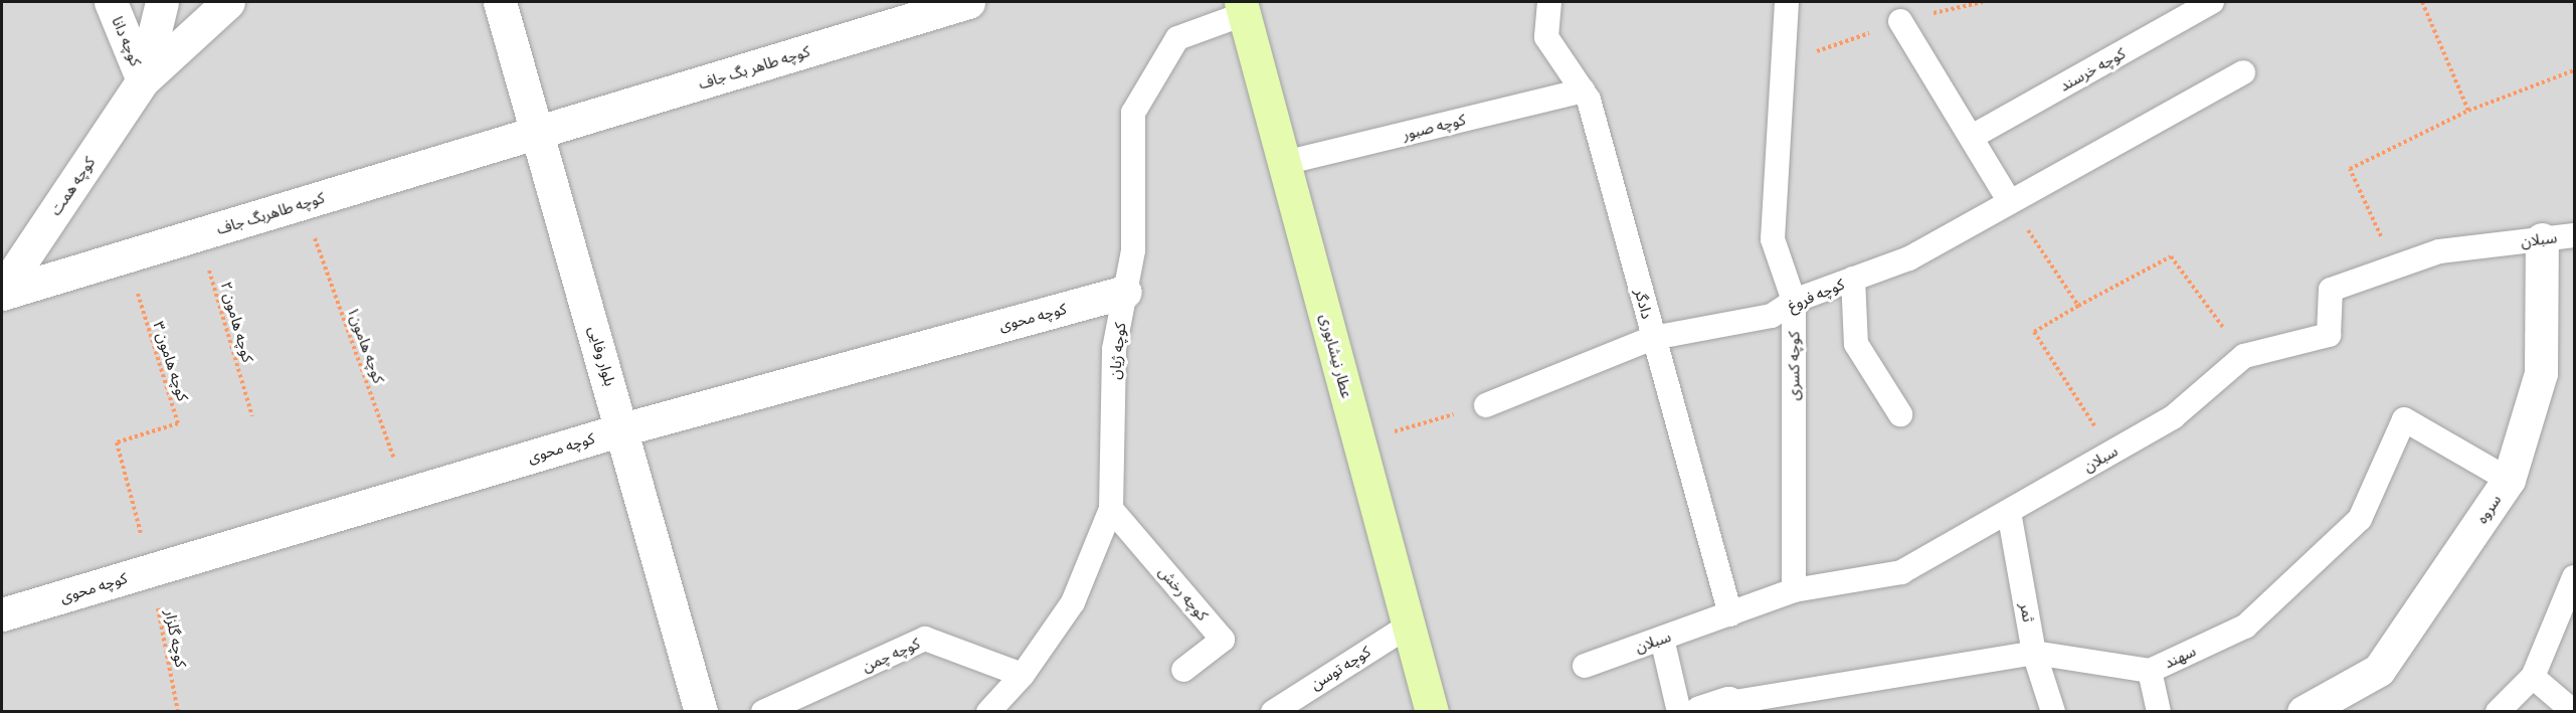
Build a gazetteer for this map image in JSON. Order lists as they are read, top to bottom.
{
  "streets": {
    "street": [
      "کوچه دانا",
      "کوچه طاهر بگ جاف",
      "کوچه همت",
      "کوچه طاهربگ جاف",
      "کوچه محوی",
      "بلوار وفایی",
      "عطار نیشابوری",
      "سروه"
    ],
    "lane": [
      "کوچه خرسند",
      "کوچه صبور",
      "سبلان",
      "کوچه فروغ",
      "دادگر",
      "کوچه ژیان",
      "کوچه کسری",
      "کوچه رخش",
      "ثمر",
      "کوچه چمن",
      "سهند",
      "کوچه توسن"
    ],
    "path": [
      "کوچه هامون ۲",
      "کوچه هامون۱",
      "کوچه هامون ۳",
      "کوچه گلزار"
    ]
  },
  "crossings": [
    ["کوچه دانا", "کوچه همت"],
    ["کوچه طاهر بگ جاف", "کوچه طاهربگ جاف"],
    ["کوچه طاهر بگ جاف", "بلوار وفایی"],
    ["کوچه صبور", "دادگر"],
    ["کوچه صبور", "عطار نیشابوری"],
    ["کوچه همت", "کوچه طاهربگ جاف"],
    ["کوچه طاهربگ جاف", "کوچه هامون ۲"],
    ["کوچه طاهربگ جاف", "کوچه هامون۱"],
    ["کوچه طاهربگ جاف", "بلوار وفایی"],
    ["کوچه طاهربگ جاف", "کوچه هامون ۳"],
    ["سبلان", "دادگر"],
    ["سبلان", "کوچه کسری"],
    ["سبلان", "سروه"],
    ["سبلان", "ثمر"],
    ["کوچه فروغ", "دادگر"],
    ["کوچه فروغ", "کوچه کسری"],
    ["کوچه محوی", "کوچه هامون۱"],
    ["کوچه محوی", "کوچه ژیان"],
    ["کوچه محوی", "بلوار وفایی"],
    ["کوچه محوی", "کوچه هامون ۳"],
    ["کوچه محوی", "کوچه گلزار"],
    ["کوچه ژیان", "عطار نیشابوری"],
    ["کوچه ژیان", "کوچه رخش"],
    ["کوچه ژیان", "کوچه چمن"],
    ["عطار نیشابوری", "کوچه توسن"],
    ["کوچه هامون ۳", "کوچه گلزار"],
    ["سروه", "سهند"],
    ["ثمر", "سهند"]
  ]
}
